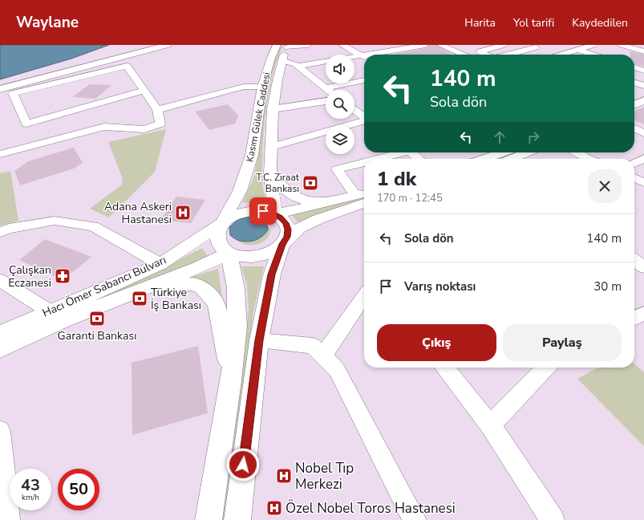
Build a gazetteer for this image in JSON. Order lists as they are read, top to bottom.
{
  "streets": {
    "main road": ["Kasım Gülek Caddesi", "Hacı Ömer Sabancı Bulvarı"]
  },
  "crossings": [
    ["Kasım Gülek Caddesi", "Hacı Ömer Sabancı Bulvarı"]
  ],
  "places": {
    "bank": ["T.C. Ziraat Bankası", "Türkiye İş Bankası", "Garanti Bankası"],
    "hospital": ["Adana Askeri Hastanesi", "Nobel Tıp Merkezi", "Özel Nobel Toros Hastanesi"],
    "pharmacy": ["Çalışkan Eczanesi"]
  },
  "page": {
    "header": "Waylane",
    "nav": ["Harita", "Yol tarifi", "Kaydedilen"],
    "turn": ["140 m", "Sola dön"],
    "heading": ["1 dk", "170 m · 12:45"],
    "list": [
      {
        "name": "Sola dön",
        "value": "140 m"
      },
      {
        "name": "Varış noktası",
        "value": "30 m"
      }
    ],
    "buttons": ["Çıkış", "Paylaş"],
    "speed": "43 km/h",
    "limit": "50"
  }
}
